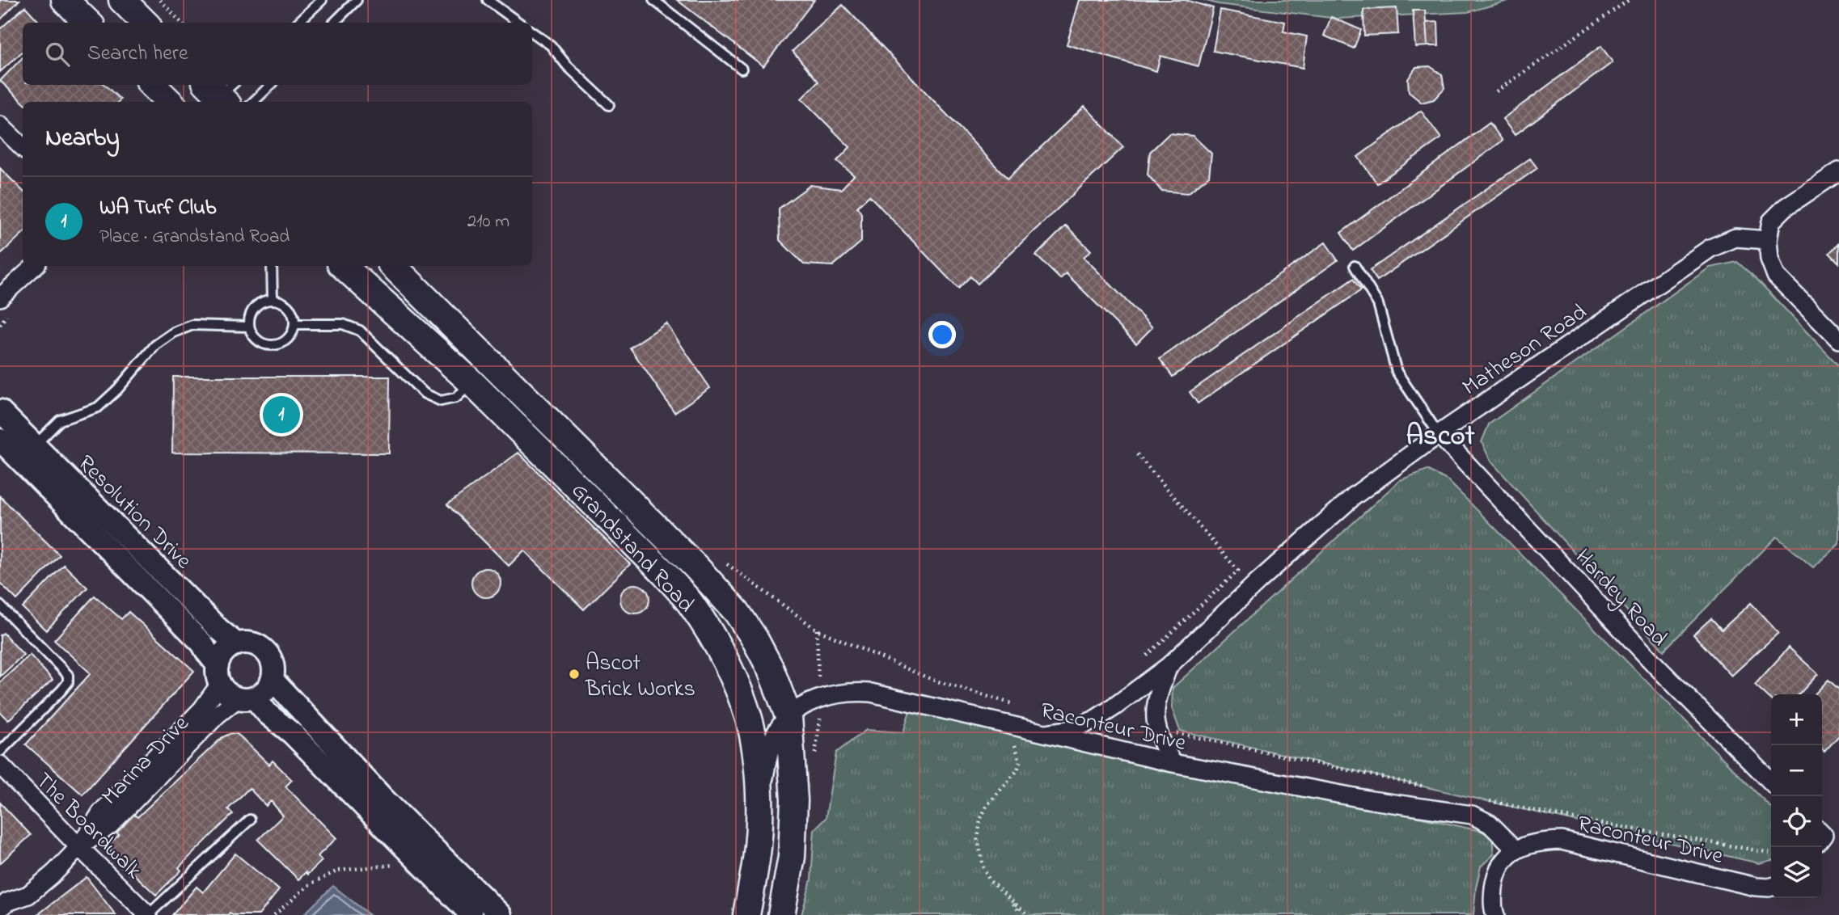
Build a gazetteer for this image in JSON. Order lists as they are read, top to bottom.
{
  "streets": {
    "main road": ["Grandstand Road"],
    "street": [
      "Matheson Road",
      "Resolution Drive",
      "Hardey Road",
      "Raconteur Drive",
      "Marina Drive",
      "The Boardwalk"
    ]
  },
  "crossings": [
    ["Matheson Road", "Hardey Road"],
    ["Matheson Road", "Raconteur Drive"],
    ["Resolution Drive", "Marina Drive"],
    ["Grandstand Road", "Raconteur Drive"],
    ["Marina Drive", "The Boardwalk"]
  ],
  "districts": ["Ascot"],
  "places": ["Ascot Brick Works"],
  "page": {
    "search": "Search here",
    "heading": "Nearby",
    "list": [
      {
        "mark": "1",
        "name": "WA Turf Club",
        "note": "Place · Grandstand Road",
        "value": "210 m"
      }
    ],
    "pins": "1",
    "map_buttons": ["+", "−"]
  }
}
